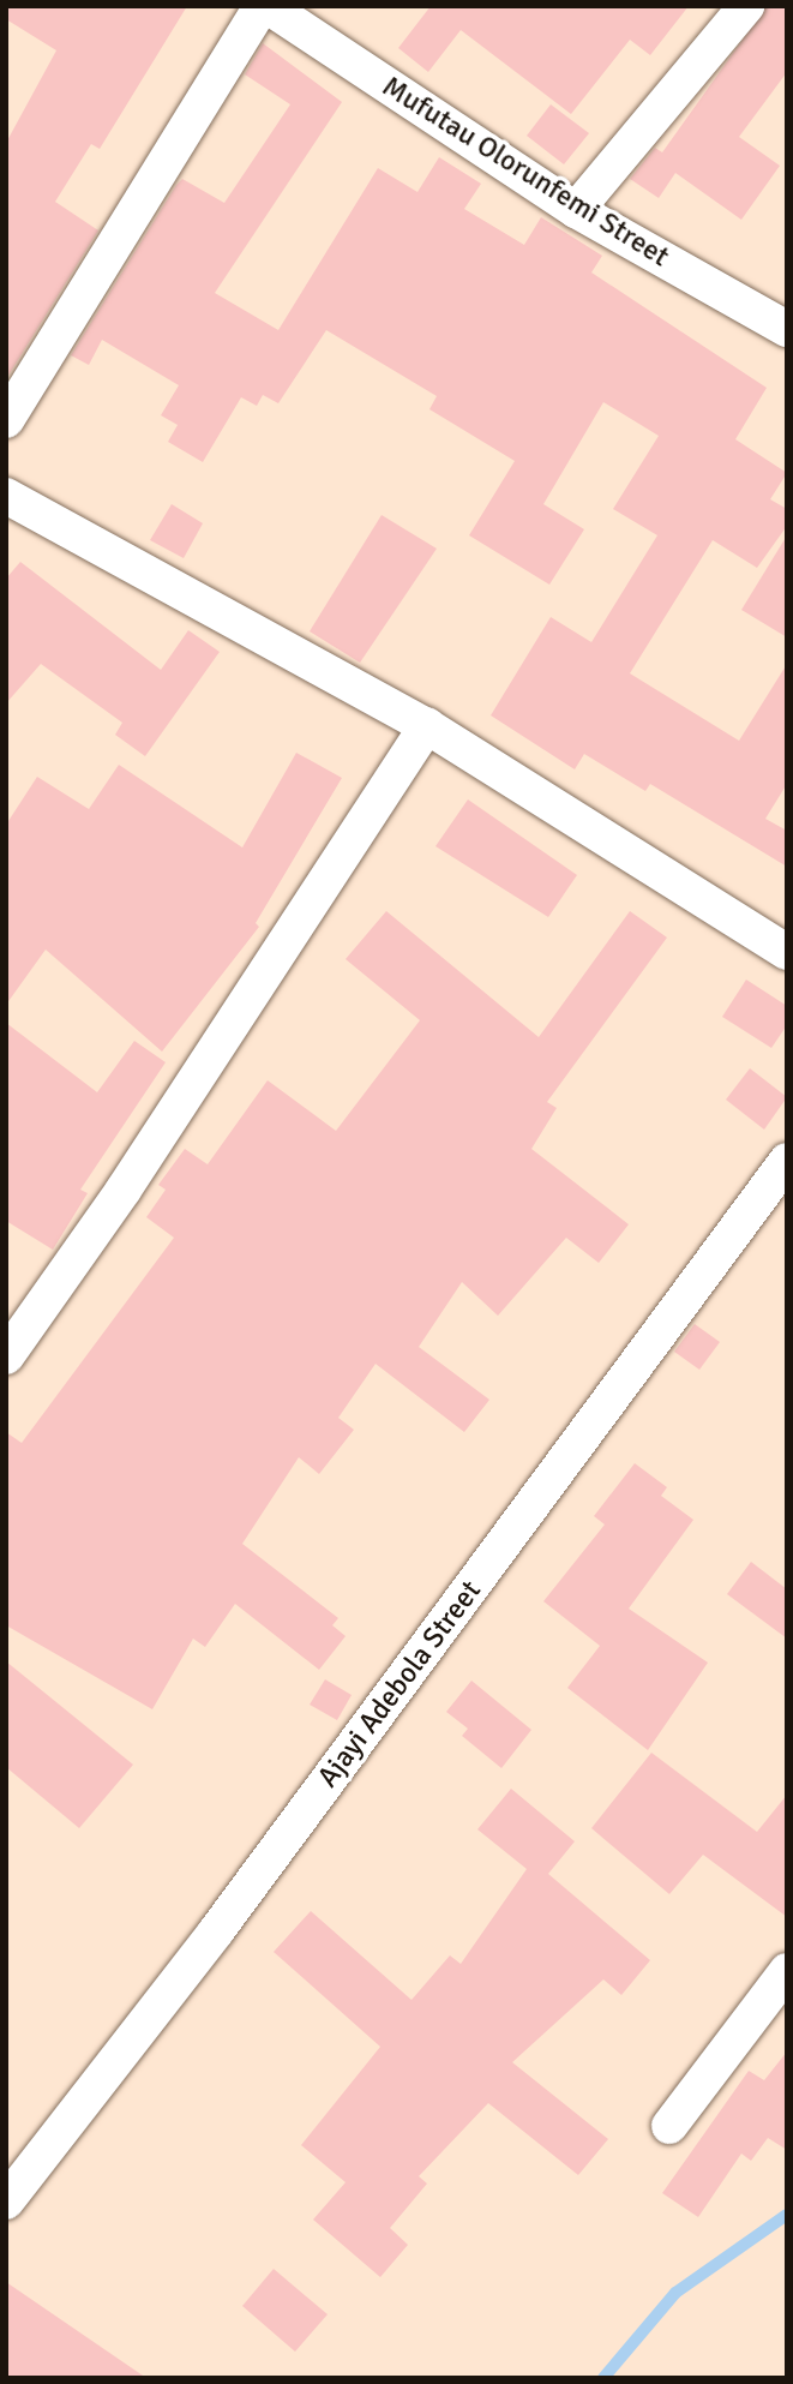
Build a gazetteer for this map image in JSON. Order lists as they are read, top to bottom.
{
  "streets": {
    "street": ["Mufutau Olorunfemi Street", "Ajayi Adebola Street"]
  }
}
